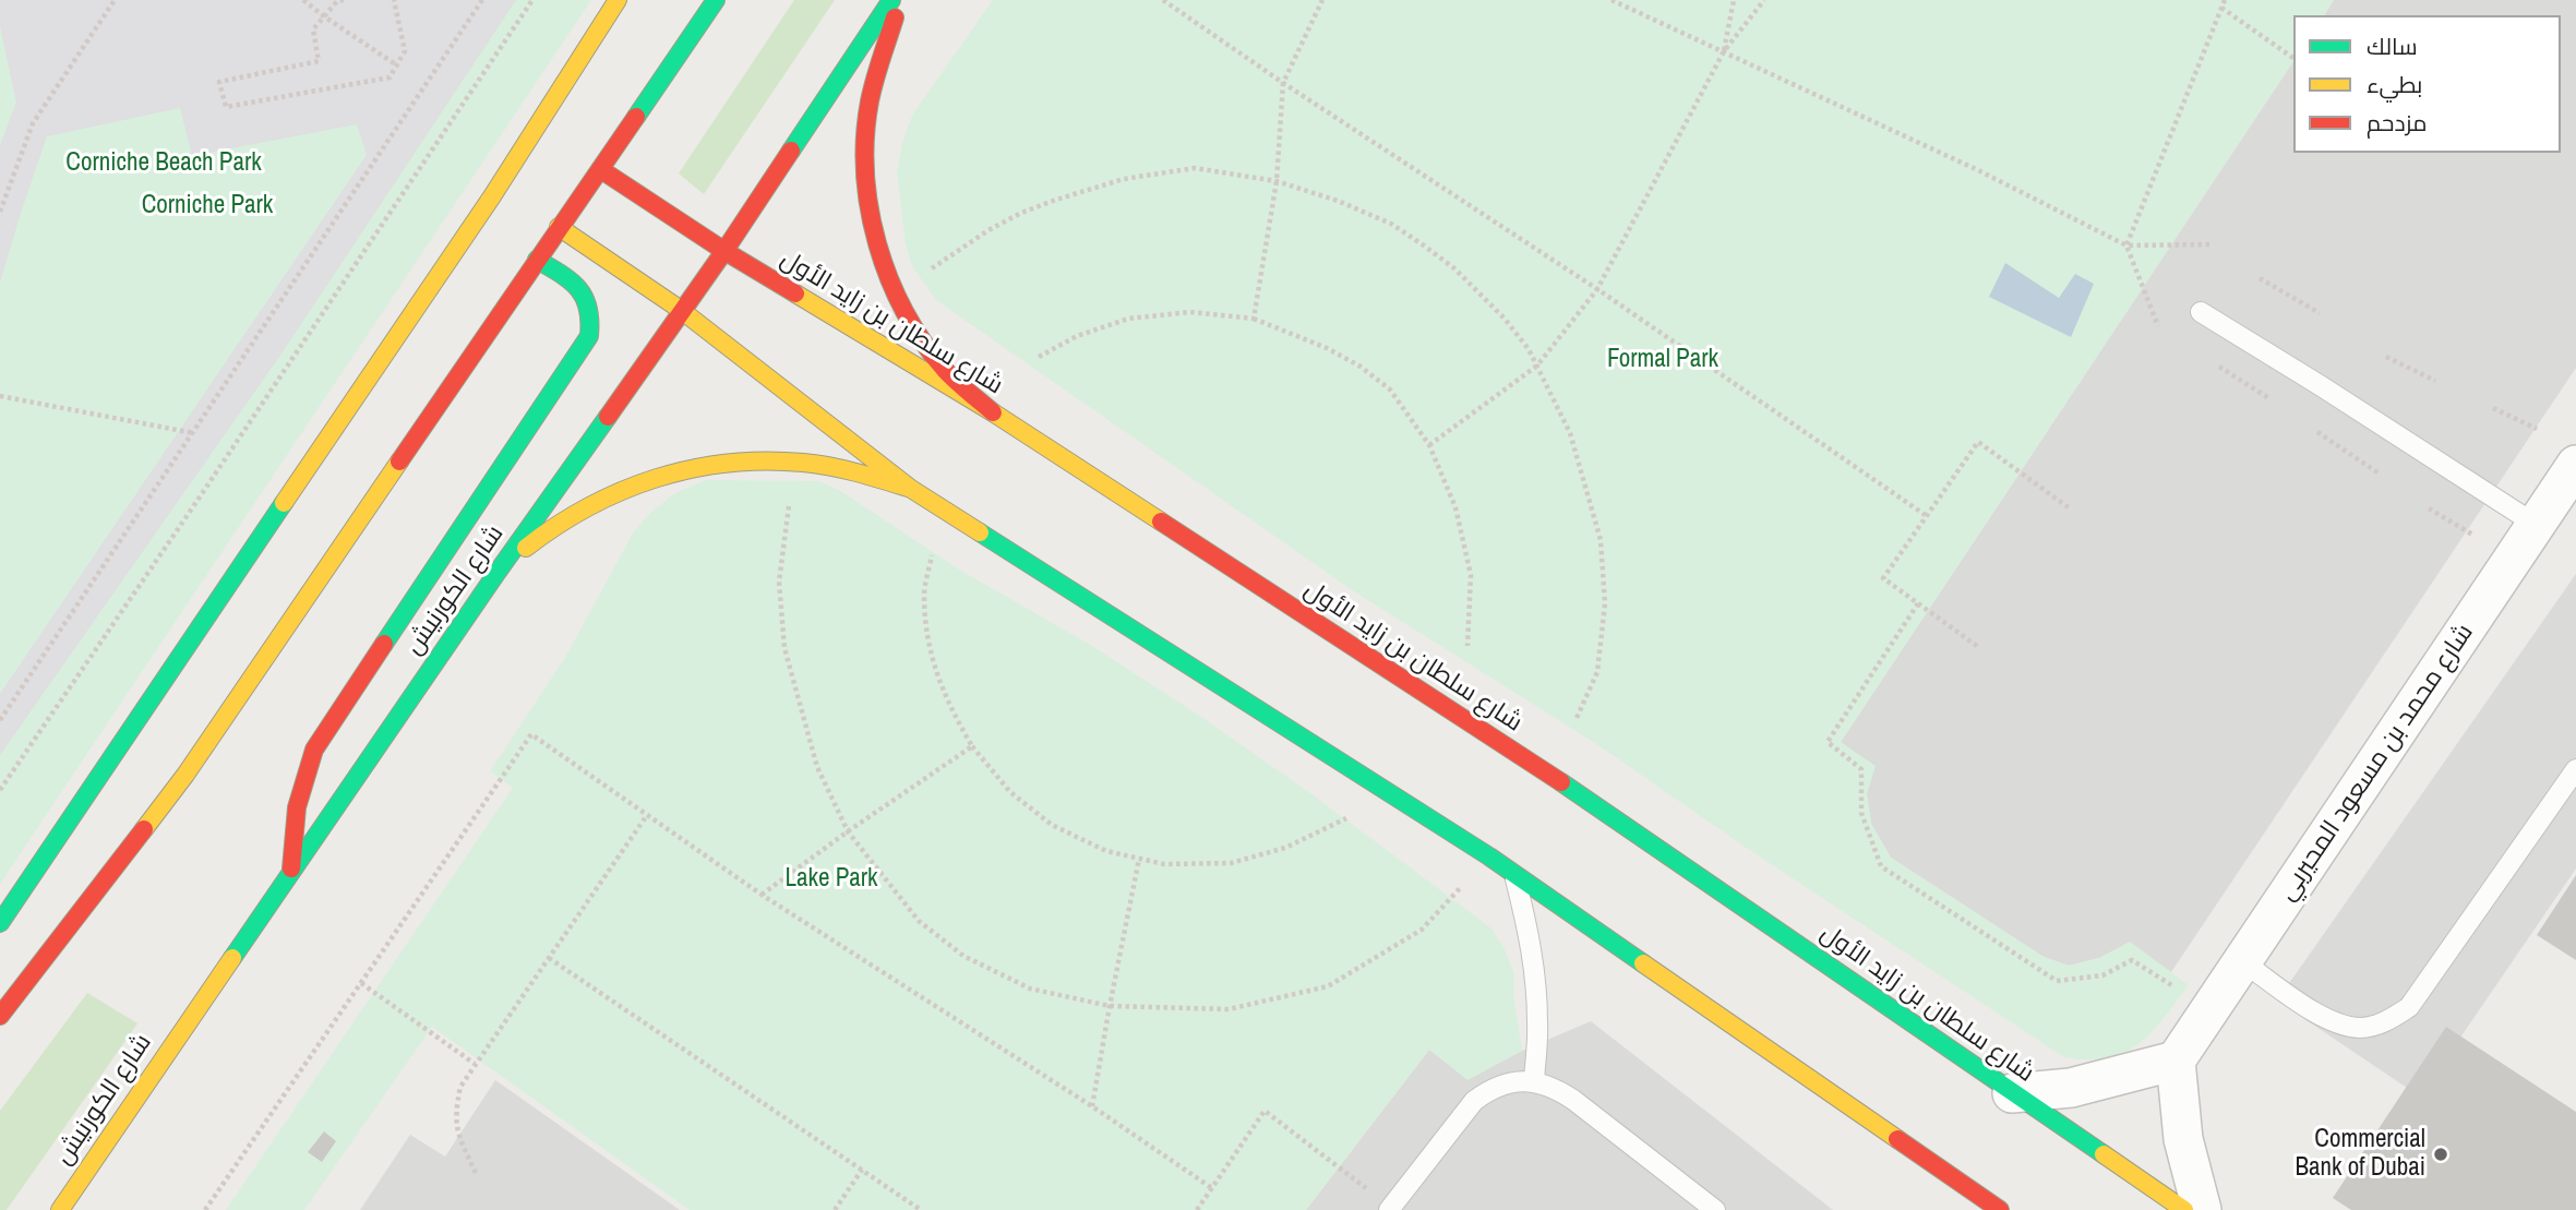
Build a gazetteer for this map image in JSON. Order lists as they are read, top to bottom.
{
  "streets": {
    "main road": ["شارع سلطان بن زايد الأول", "شارع الكورنيش"],
    "street": ["شارع محمد بن مسعود المحيربي"]
  },
  "crossings": [
    ["شارع سلطان بن زايد الأول", "شارع الكورنيش"]
  ],
  "parks": [
    "Corniche Beach Park",
    "Corniche Park",
    "Formal Park",
    "Lake Park"
  ],
  "places": ["Commercial Bank of Dubai"],
  "legend": ["سالك", "بطيء", "مزدحم"]
}
